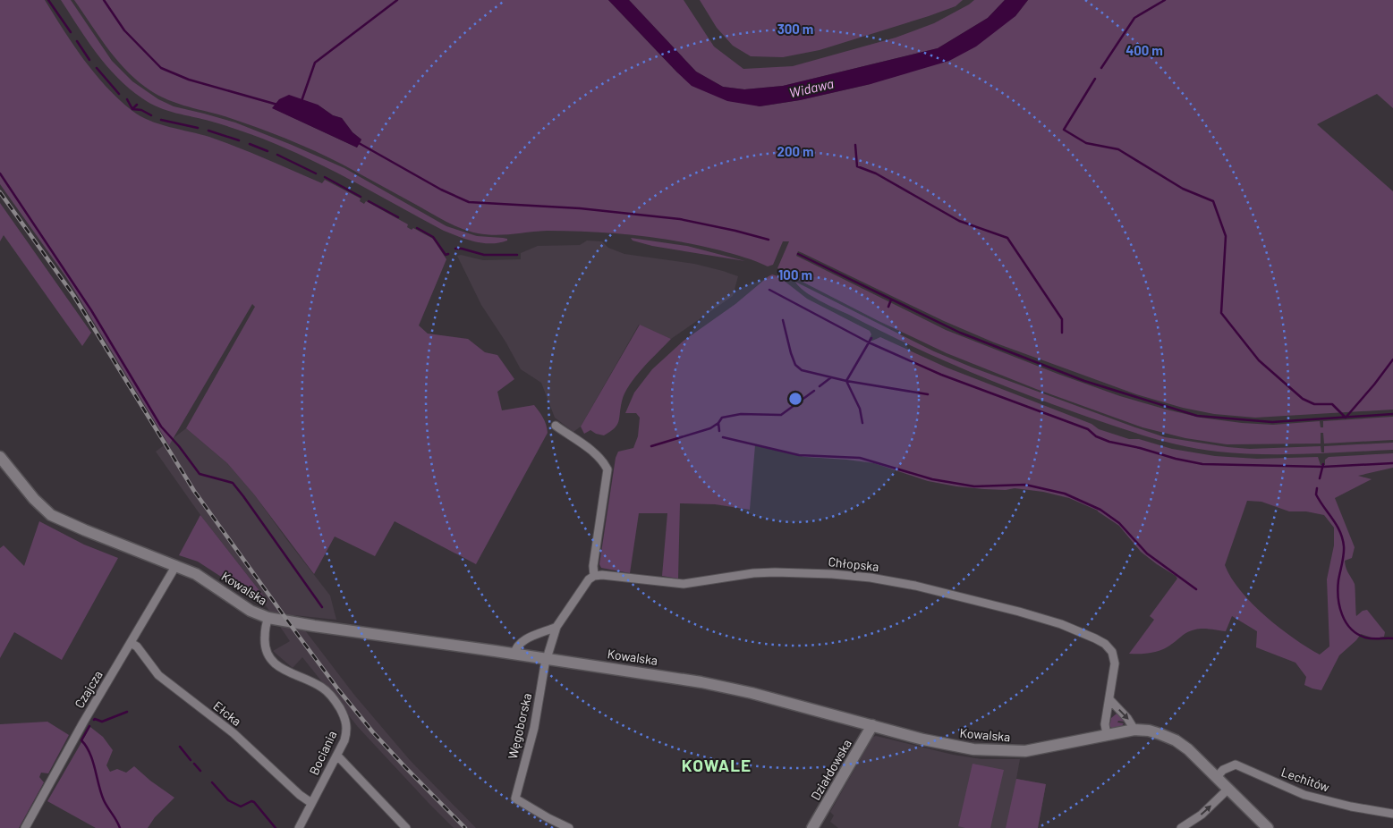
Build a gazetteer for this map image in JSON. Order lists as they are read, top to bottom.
{
  "streets": {
    "street": [
      "Chłopska",
      "Kowalska",
      "Czajcza",
      "Ełcka",
      "Węgoborska",
      "Bociania",
      "Działdowska",
      "Lechitów"
    ]
  },
  "crossings": [
    ["Chłopska", "Kowalska"],
    ["Kowalska", "Czajcza"],
    ["Kowalska", "Węgoborska"],
    ["Kowalska", "Bociania"],
    ["Kowalska", "Działdowska"],
    ["Kowalska", "Lechitów"],
    ["Czajcza", "Ełcka"],
    ["Ełcka", "Bociania"]
  ],
  "districts": ["KOWALE"],
  "water": ["Widawa"],
  "rings": [
    "300 m",
    "400 m",
    "200 m",
    "100 m"
  ]
}
